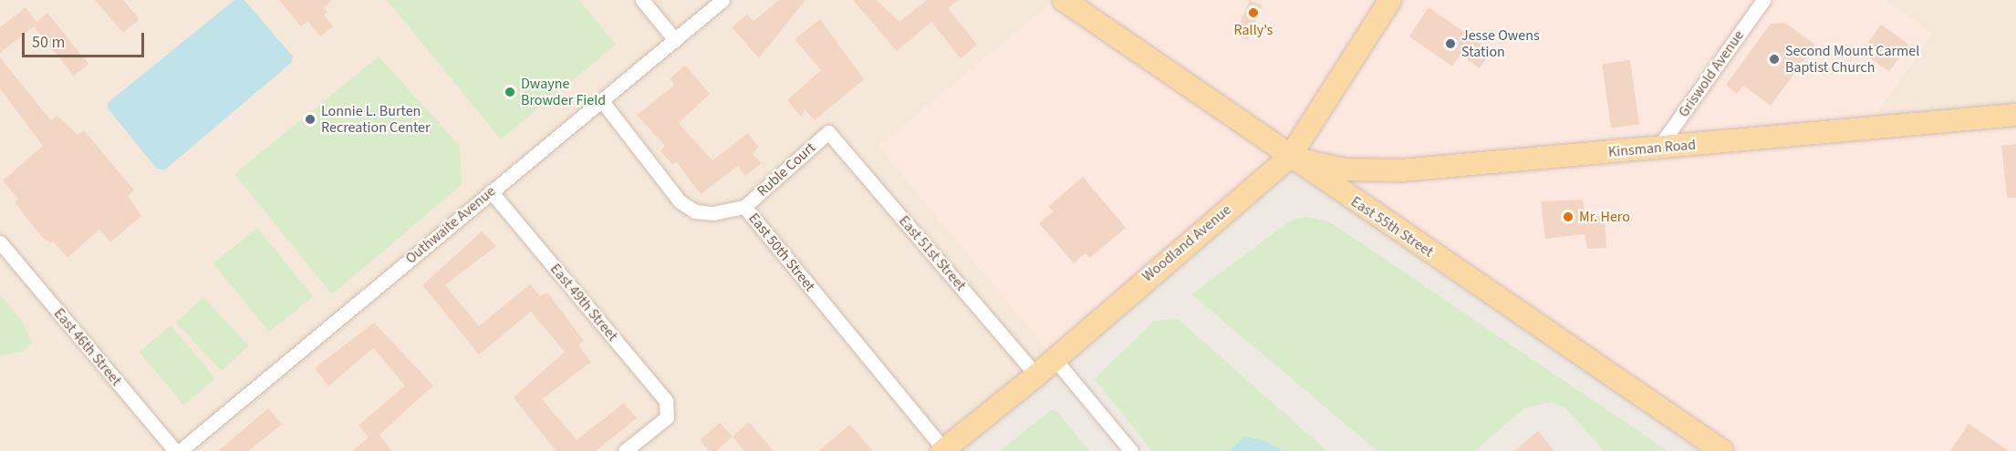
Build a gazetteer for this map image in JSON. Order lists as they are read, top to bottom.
{
  "streets": {
    "main road": ["Kinsman Road", "East 55th Street", "Woodland Avenue"],
    "street": [
      "Griswold Avenue",
      "Ruble Court",
      "Outhwaite Avenue",
      "East 50th Street",
      "East 51st Street",
      "East 49th Street",
      "East 46th Street"
    ]
  },
  "crossings": [
    ["Griswold Avenue", "Kinsman Road"],
    ["Kinsman Road", "East 55th Street"],
    ["Kinsman Road", "Woodland Avenue"],
    ["Ruble Court", "East 50th Street"],
    ["Ruble Court", "East 51st Street"],
    ["Outhwaite Avenue", "East 50th Street"],
    ["Outhwaite Avenue", "East 49th Street"],
    ["East 55th Street", "Woodland Avenue"],
    ["Woodland Avenue", "East 50th Street"],
    ["Woodland Avenue", "East 51st Street"]
  ],
  "places": [
    "Rally's",
    "Jesse Owens Station",
    "Second Mount Carmel Baptist Church",
    "Dwayne Browder Field",
    "Lonnie L. Burten Recreation Center",
    "Mr. Hero"
  ],
  "scale_bar": "50 m"
}
